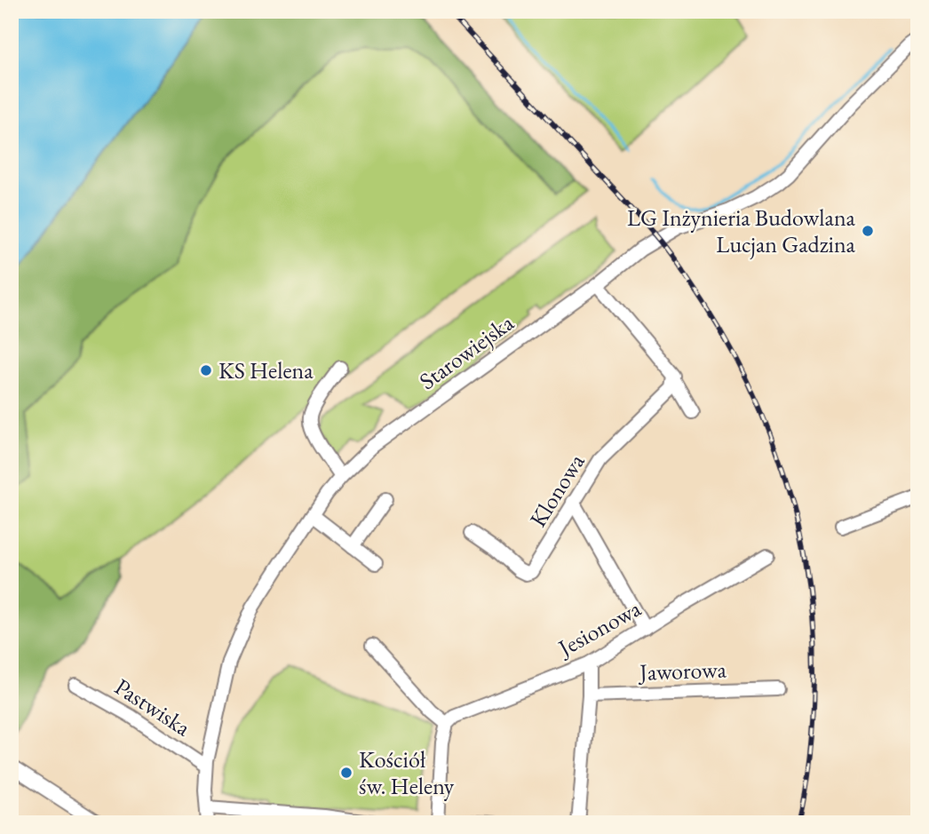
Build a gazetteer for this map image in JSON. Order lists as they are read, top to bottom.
{
  "streets": {
    "street": [
      "Starowiejska",
      "Klonowa",
      "Jesionowa",
      "Jaworowa",
      "Pastwiska"
    ]
  },
  "crossings": [
    ["Starowiejska", "Pastwiska"]
  ],
  "places": ["LG Inżynieria Budowlana Lucjan Gadzina", "KS Helena", "Kościół św. Heleny"]
}
